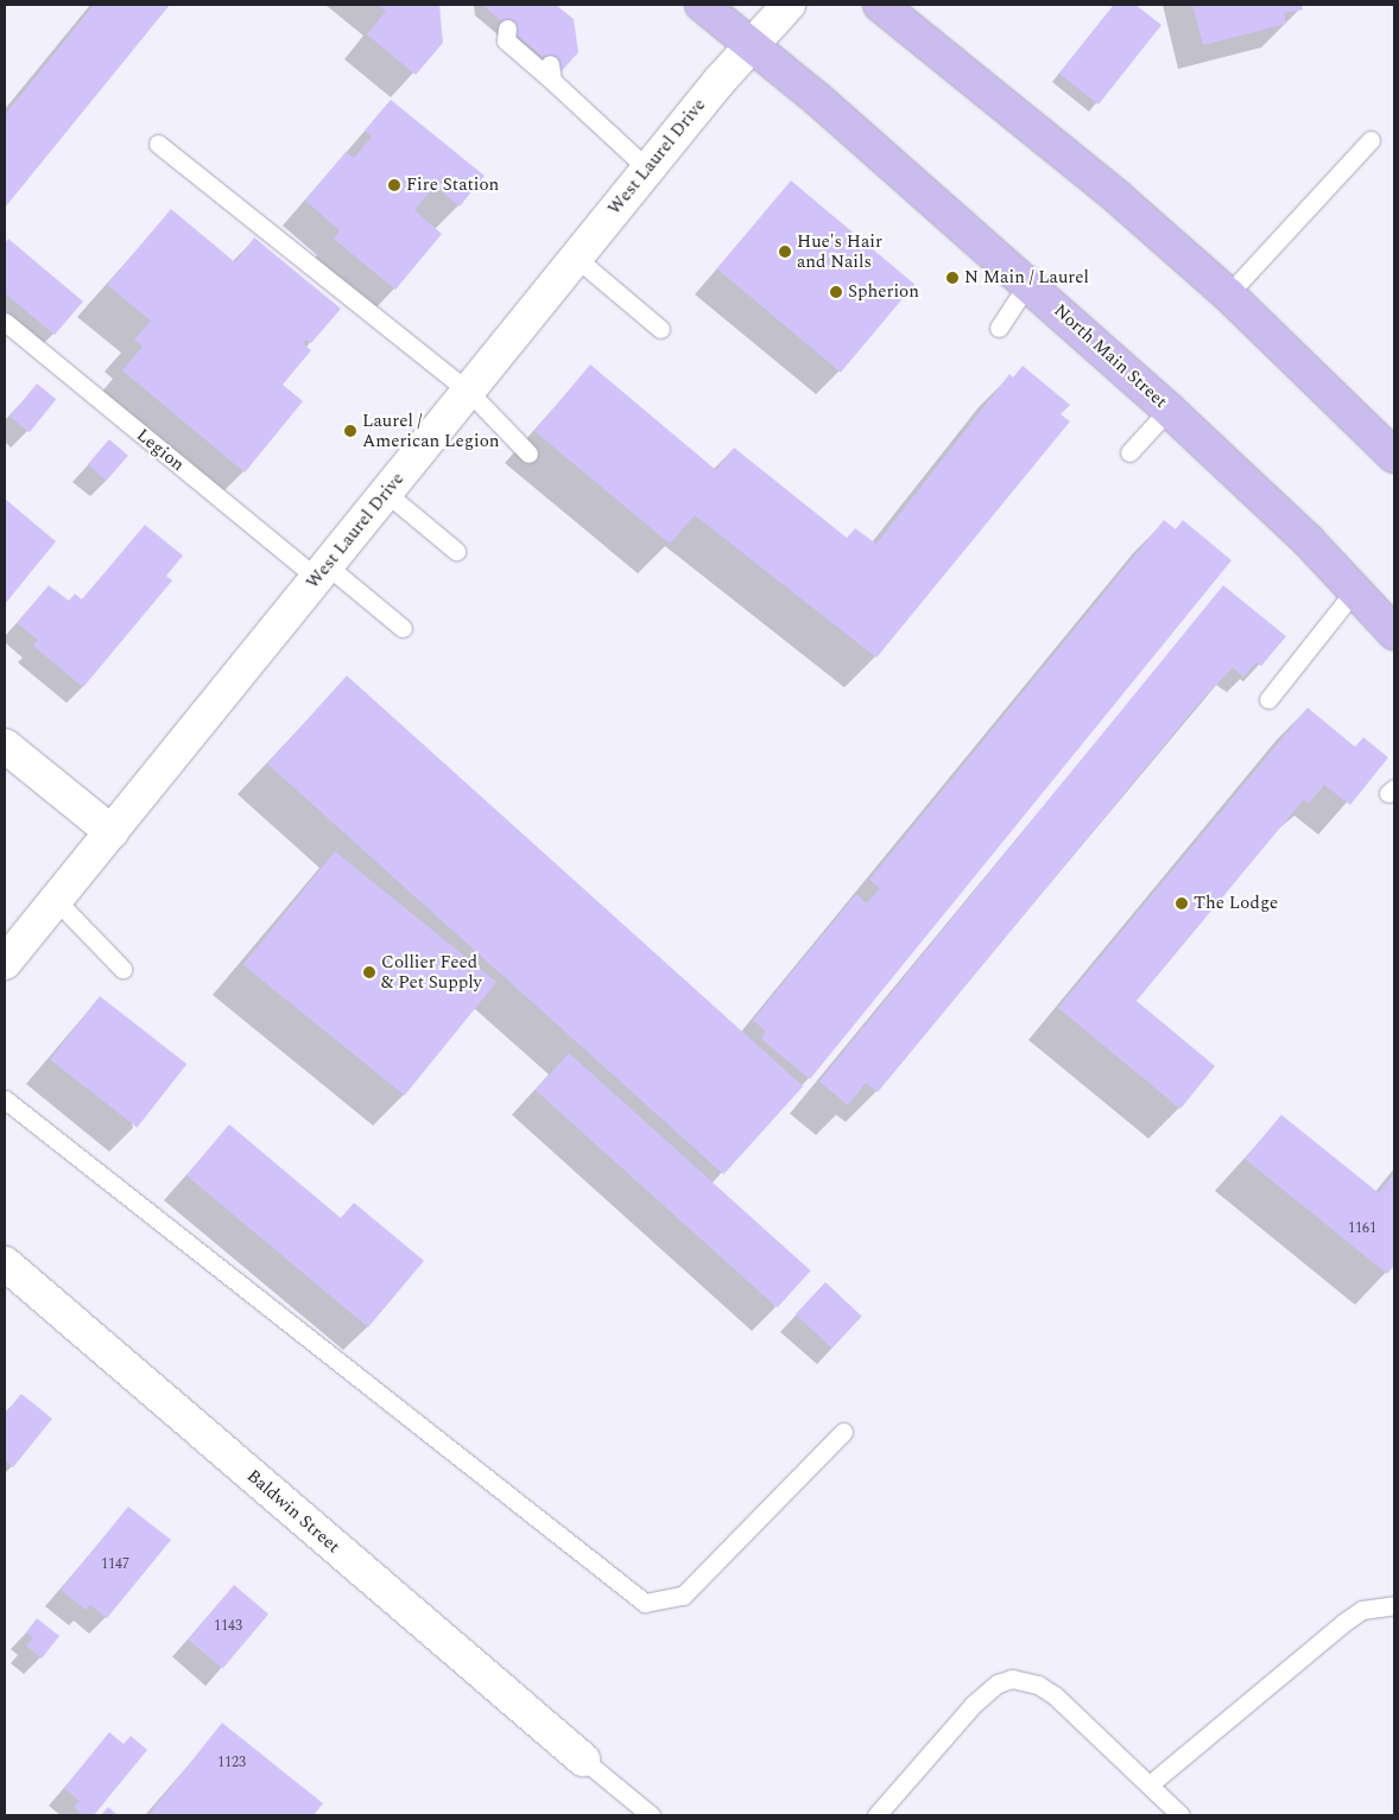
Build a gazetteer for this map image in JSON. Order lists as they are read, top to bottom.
{
  "streets": {
    "main road": ["West Laurel Drive", "North Main Street", "Baldwin Street"],
    "lane": ["Legion"]
  },
  "crossings": [
    ["West Laurel Drive", "North Main Street"],
    ["West Laurel Drive", "Legion"]
  ],
  "places": [
    "Fire Station",
    "Hue's Hair and Nails",
    "N Main / Laurel",
    "Spherion",
    "Laurel / American Legion",
    "The Lodge",
    "Collier Feed & Pet Supply"
  ],
  "house_numbers": [
    "1161",
    "1147",
    "1143",
    "1123"
  ]
}
